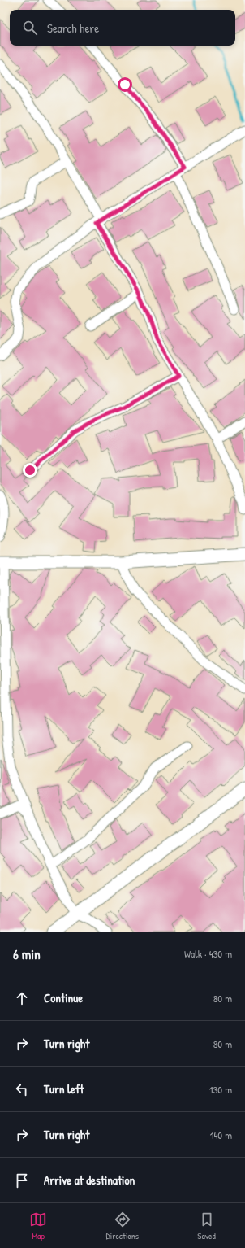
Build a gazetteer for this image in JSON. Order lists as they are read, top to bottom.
{
  "page": {
    "search": "Search here",
    "heading": ["6 min", "Walk · 430 m"],
    "list": [
      ["Continue", "80 m"],
      ["Turn right", "80 m"],
      ["Turn left", "130 m"],
      ["Turn right", "140 m"],
      "Arrive at destination"
    ],
    "nav": ["Map", "Directions", "Saved"]
  }
}
